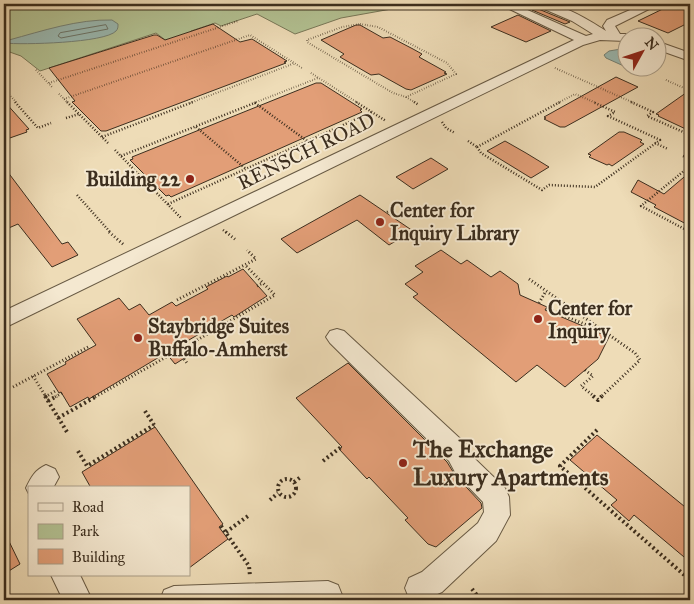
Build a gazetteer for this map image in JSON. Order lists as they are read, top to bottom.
{
  "streets": {
    "street": ["RENSCH ROAD"]
  },
  "places": [
    "Building 22",
    "Center for Inquiry Library",
    "Center for Inquiry",
    "Staybridge Suites Buffalo-Amherst",
    "The Exchange Luxury Apartments"
  ],
  "legend": ["Road", "Park", "Building"],
  "north": "top right"
}
